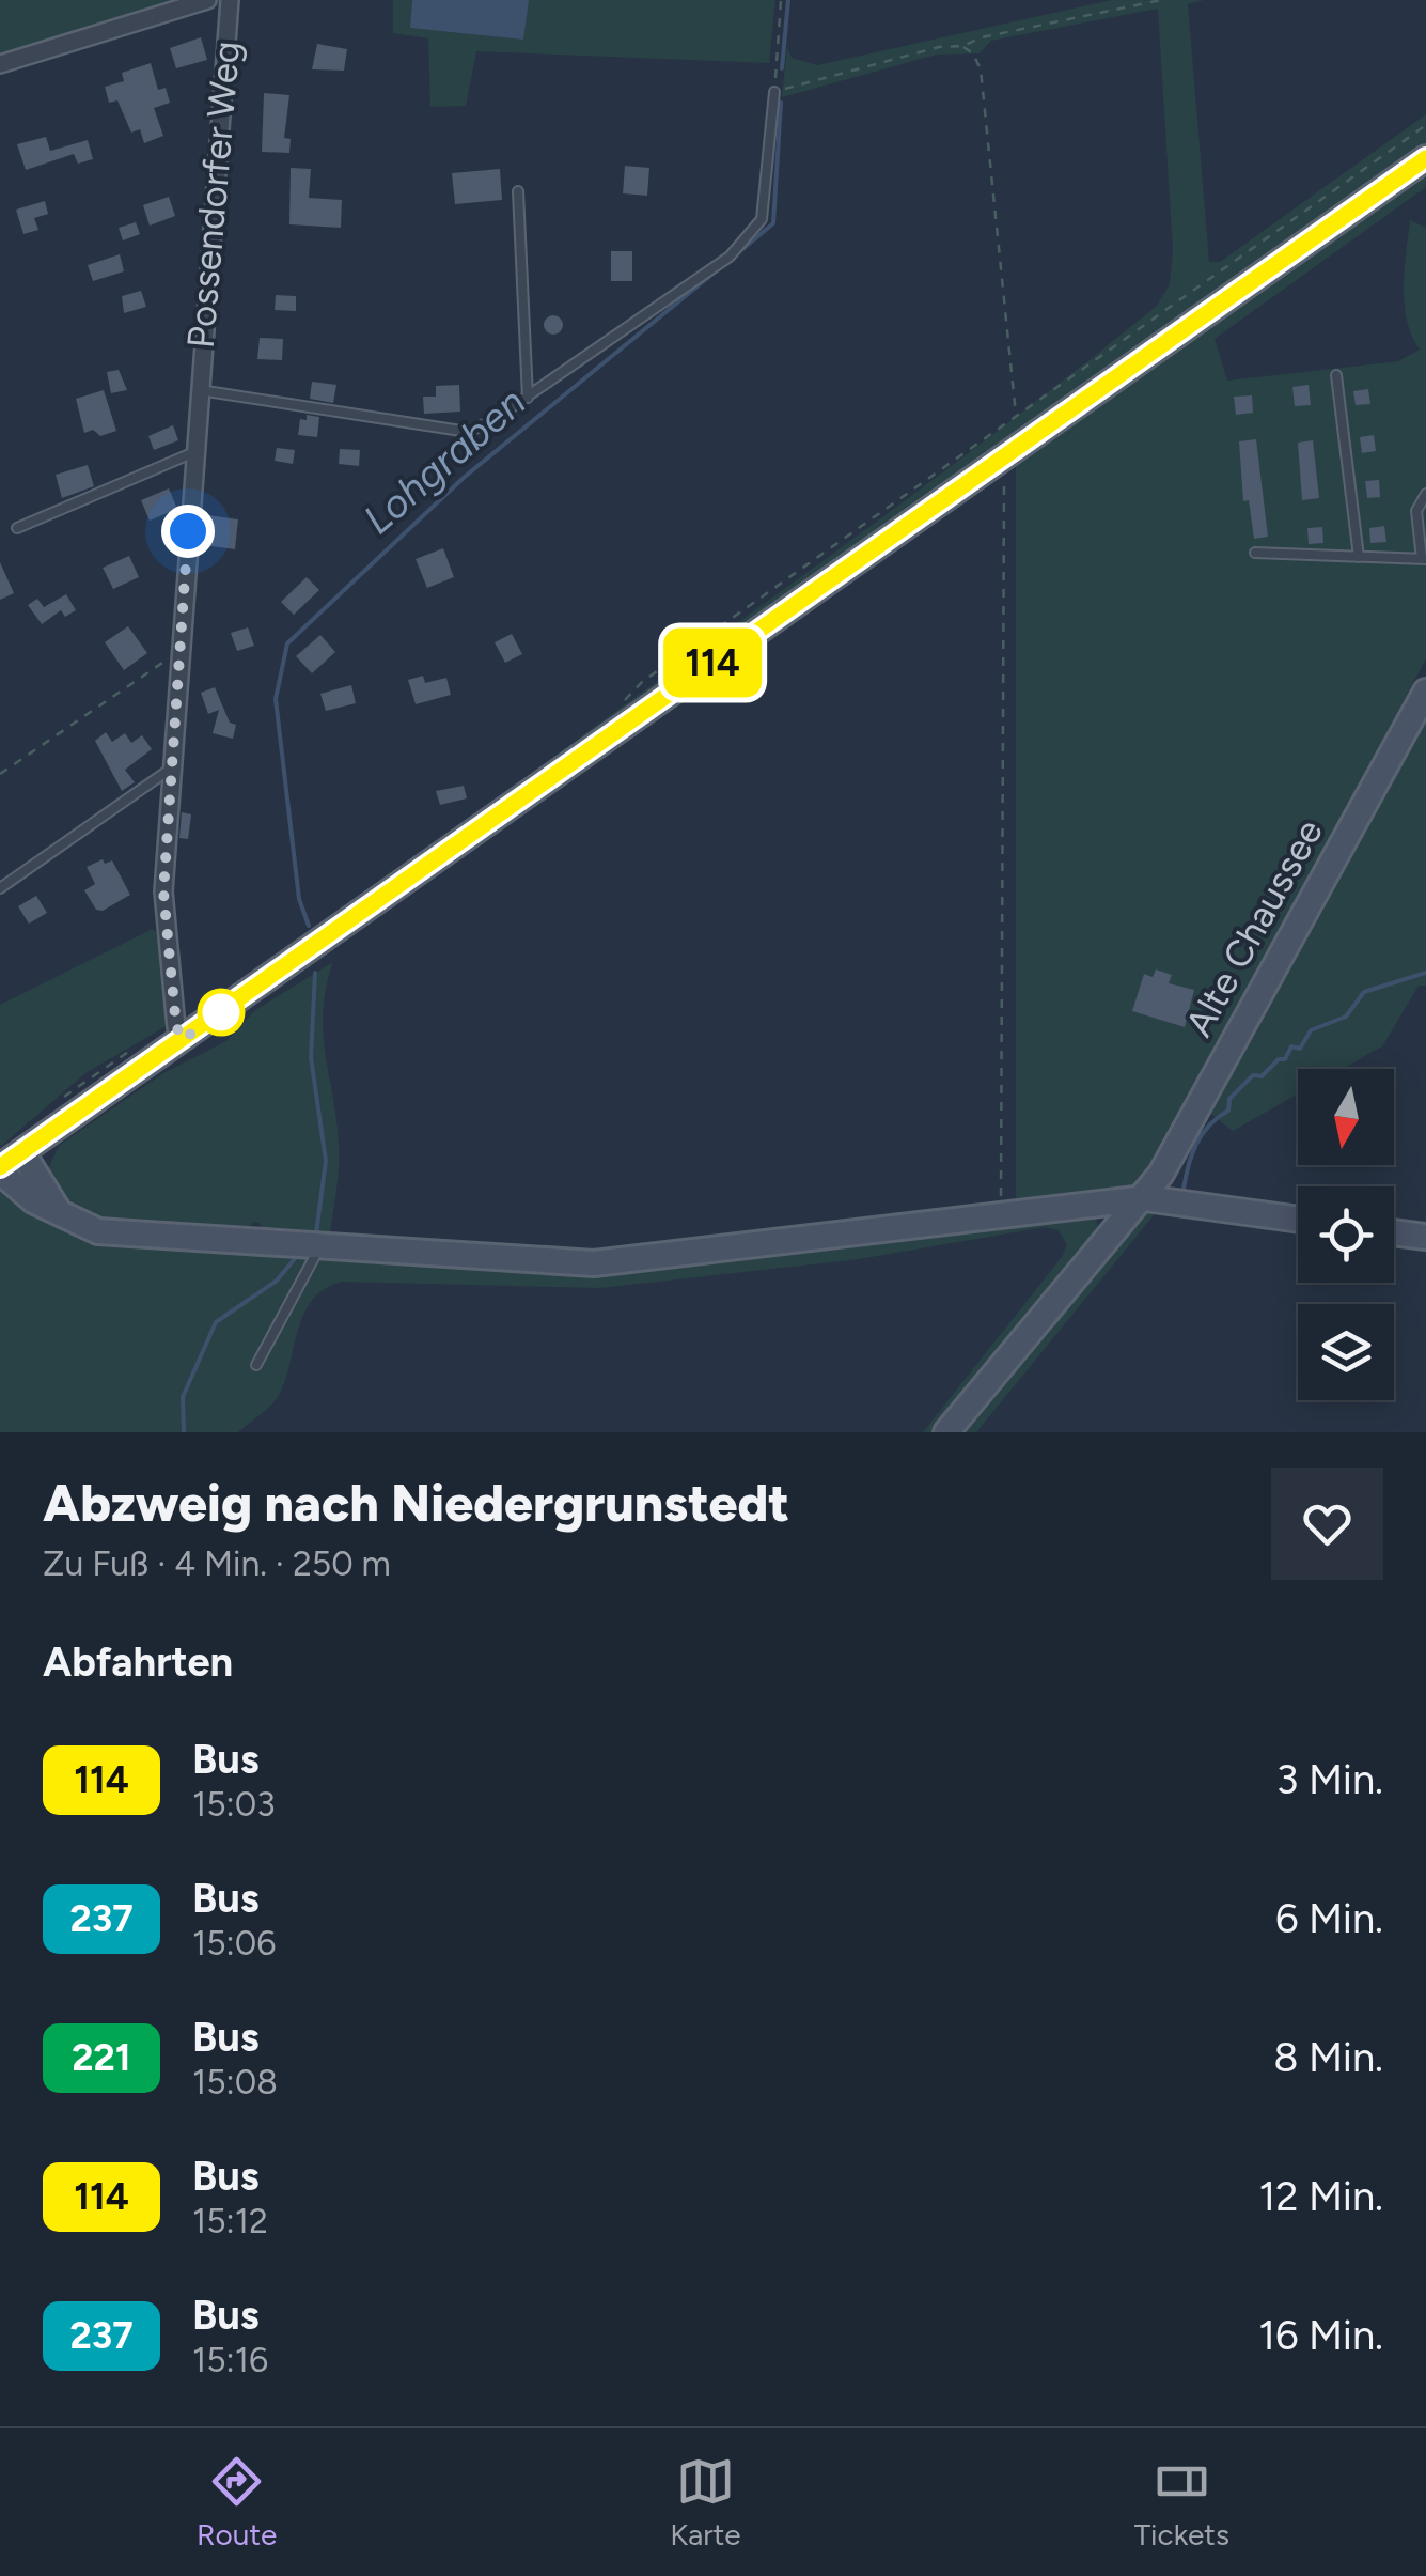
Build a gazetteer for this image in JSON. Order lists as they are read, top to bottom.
{
  "streets": {
    "street": ["Possendorfer Weg", "Alte Chaussee"]
  },
  "water": ["Lohgraben"],
  "lines": ["bus line 114"],
  "north": "bottom",
  "page": {
    "on_map": "114",
    "heading": [
      ["Abzweig nach Niedergrunstedt", "Zu Fuß · 4 Min. · 250 m"],
      "Abfahrten"
    ],
    "list": [
      {
        "mark": "114",
        "name": "Bus",
        "note": "15:03",
        "value": "3 Min."
      },
      {
        "mark": "237",
        "name": "Bus",
        "note": "15:06",
        "value": "6 Min."
      },
      {
        "mark": "221",
        "name": "Bus",
        "note": "15:08",
        "value": "8 Min."
      },
      {
        "mark": "114",
        "name": "Bus",
        "note": "15:12",
        "value": "12 Min."
      },
      {
        "mark": "237",
        "name": "Bus",
        "note": "15:16",
        "value": "16 Min."
      }
    ],
    "tabs": ["Route", "Karte", "Tickets"]
  }
}
